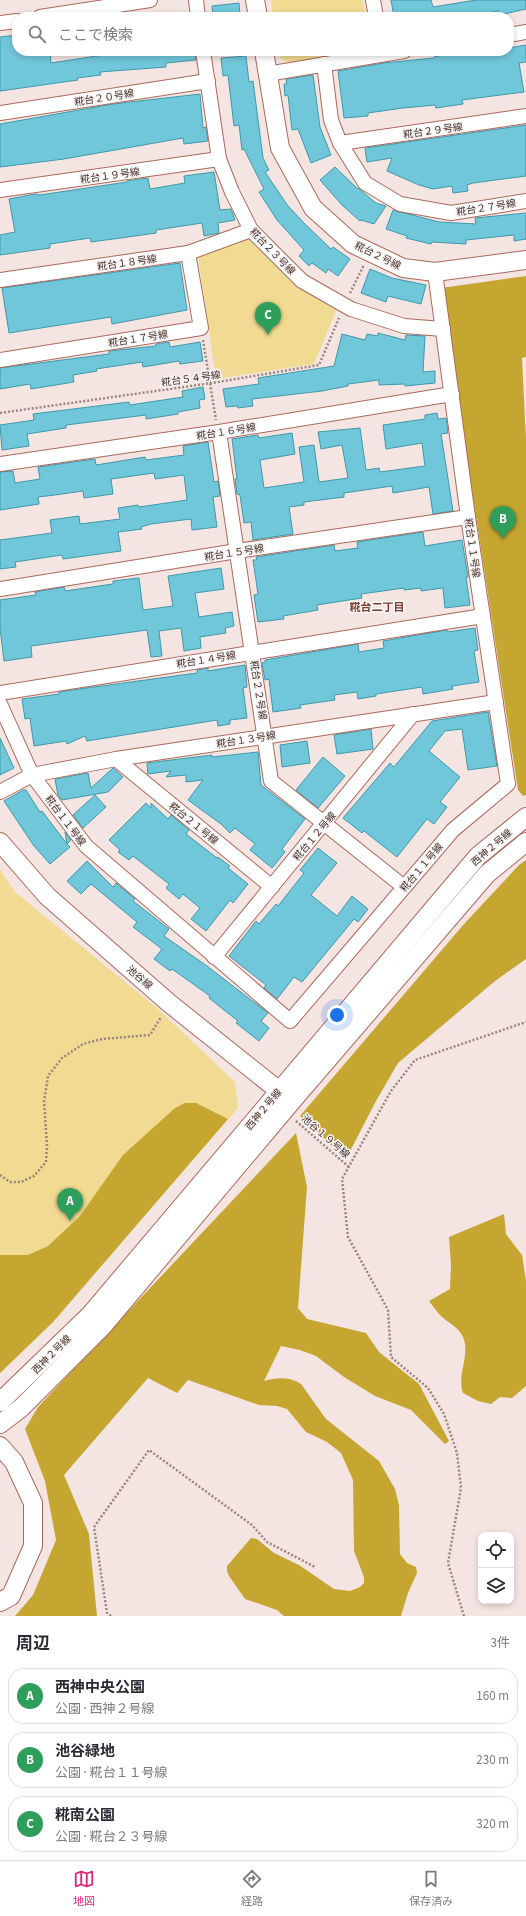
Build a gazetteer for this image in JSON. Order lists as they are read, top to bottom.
{
  "streets": {
    "street": [
      "糀台２０号線",
      "糀台２９号線",
      "糀台１９号線",
      "糀台２７号線",
      "糀台２３号線",
      "糀台２号線",
      "糀台１８号線",
      "糀台１７号線",
      "糀台１６号線",
      "糀台１１号線",
      "糀台１５号線",
      "糀台１４号線",
      "糀台２２号線",
      "糀台１３号線",
      "糀台２１号線",
      "糀台１２号線",
      "西神２号線",
      "池谷線"
    ],
    "path": ["糀台５４号線", "池谷１９号線"]
  },
  "crossings": [
    ["糀台２０号線", "糀台２３号線"],
    ["糀台２９号線", "糀台２７号線"],
    ["糀台１９号線", "糀台２３号線"],
    ["糀台２３号線", "糀台１８号線"],
    ["糀台２３号線", "糀台５４号線"],
    ["糀台２３号線", "糀台１１号線"],
    ["糀台２号線", "糀台１１号線"],
    ["糀台１６号線", "糀台１１号線"],
    ["糀台１６号線", "糀台２２号線"],
    ["糀台１１号線", "糀台１５号線"],
    ["糀台１１号線", "糀台１４号線"],
    ["糀台１１号線", "糀台２２号線"],
    ["糀台１１号線", "糀台１３号線"],
    ["糀台１１号線", "糀台１２号線"],
    ["糀台１５号線", "糀台２２号線"],
    ["糀台１４号線", "糀台２２号線"],
    ["糀台２２号線", "糀台１３号線"],
    ["糀台２２号線", "糀台１２号線"],
    ["糀台１３号線", "糀台２１号線"],
    ["糀台１３号線", "糀台１２号線"],
    ["糀台２１号線", "糀台１２号線"],
    ["西神２号線", "池谷線"],
    ["西神２号線", "池谷１９号線"],
    ["池谷線", "池谷１９号線"]
  ],
  "districts": ["糀台二丁目"],
  "page": {
    "search": "ここで検索",
    "pins": ["C", "B", "A"],
    "heading": ["周辺", "3件"],
    "list": [
      {
        "mark": "A",
        "name": "西神中央公園",
        "note": "公園 · 西神２号線",
        "value": "160 m"
      },
      {
        "mark": "B",
        "name": "池谷緑地",
        "note": "公園 · 糀台１１号線",
        "value": "230 m"
      },
      {
        "mark": "C",
        "name": "糀南公園",
        "note": "公園 · 糀台２３号線",
        "value": "320 m"
      }
    ],
    "nav": ["地図", "経路", "保存済み"]
  }
}
